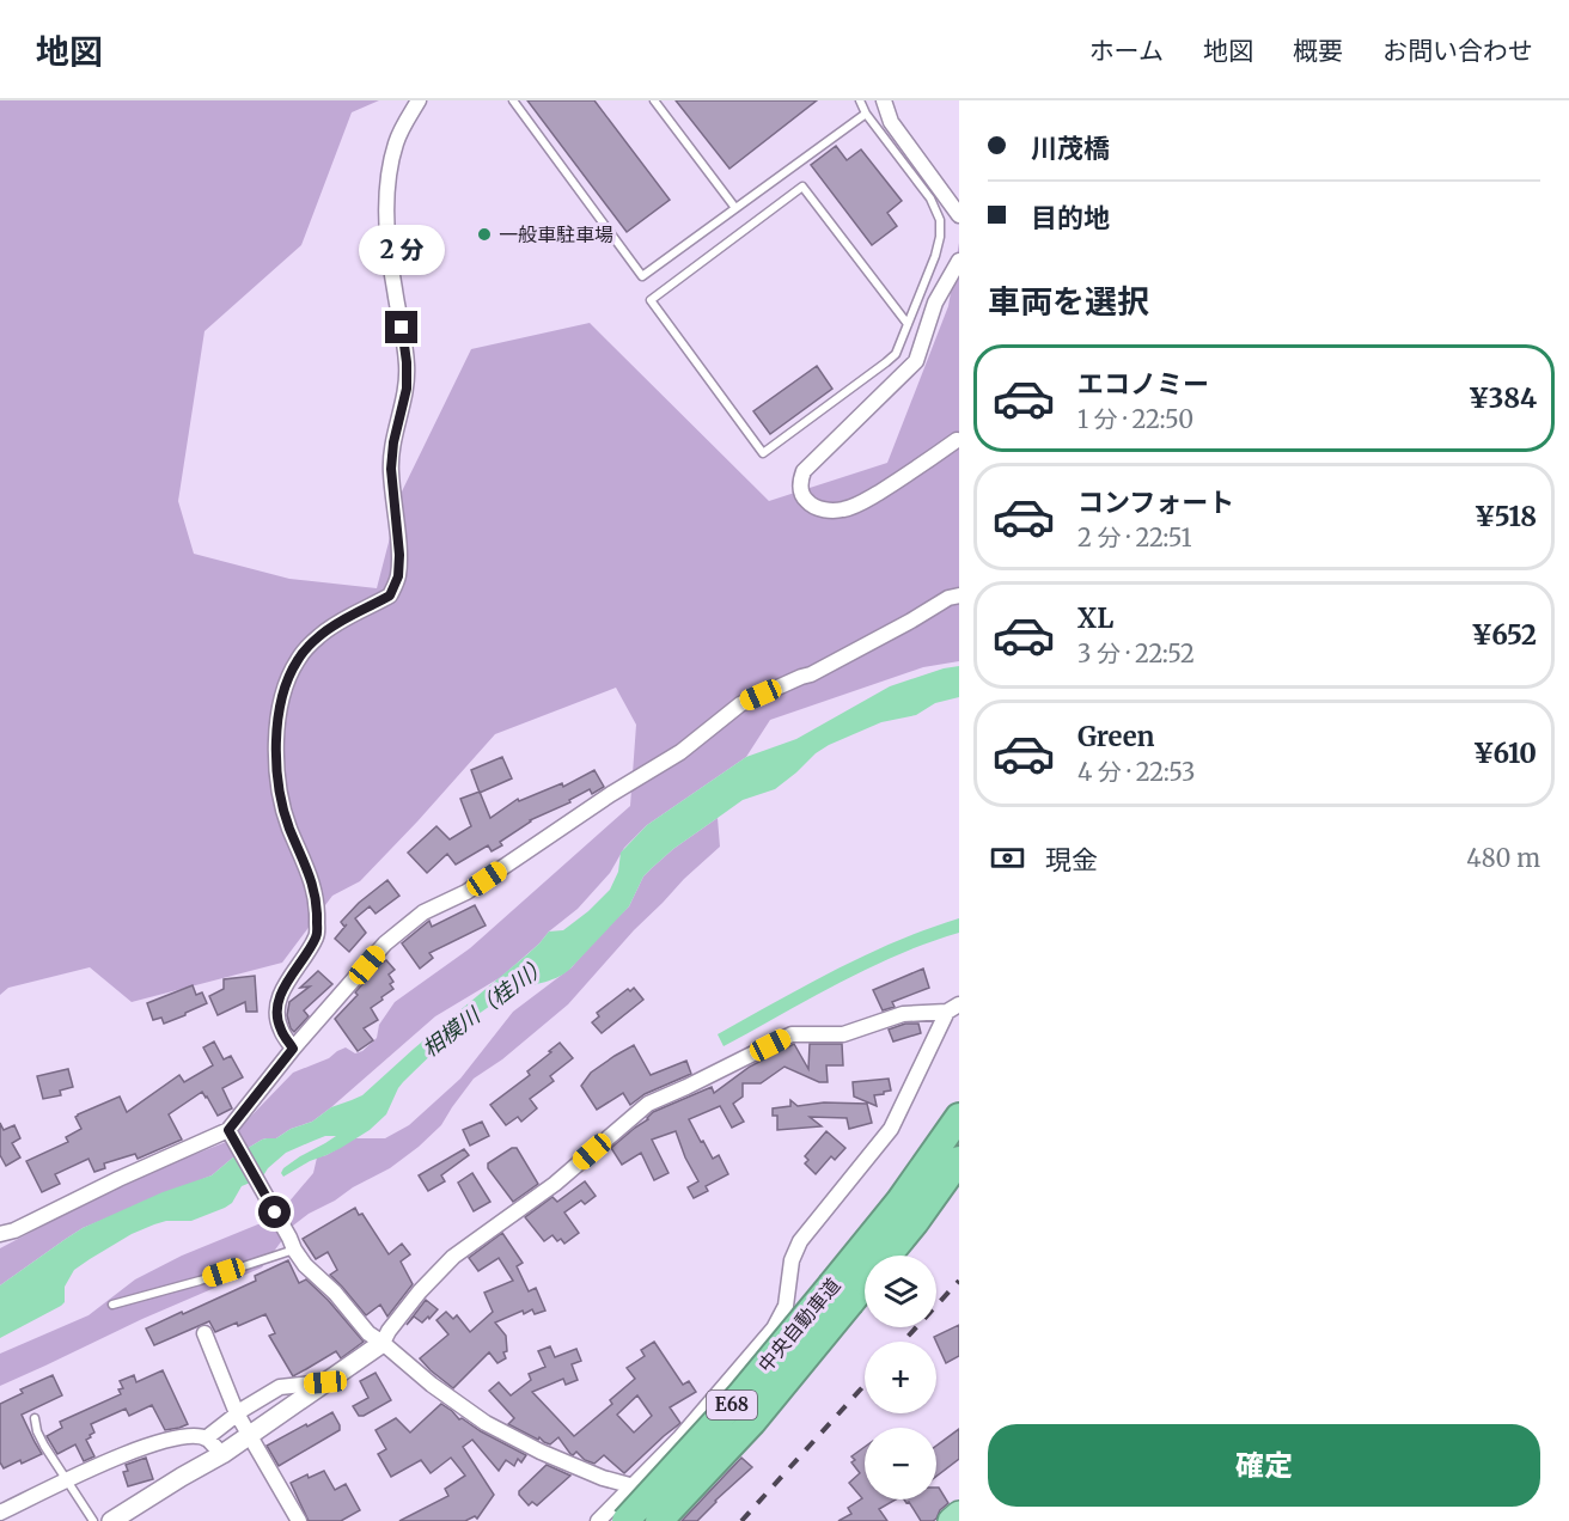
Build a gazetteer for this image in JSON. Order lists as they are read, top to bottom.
{
  "streets": {
    "highway": ["中央自動車道", "E68"]
  },
  "water": ["相模川（桂川）"],
  "places": ["一般車駐車場"],
  "page": {
    "header": "地図",
    "nav": [
      "ホーム",
      "地図",
      "概要",
      "お問い合わせ"
    ],
    "banner": ["川茂橋", "目的地"],
    "bubble": "2 分",
    "heading": "車両を選択",
    "list": [
      {
        "name": "エコノミー",
        "note": "1 分 · 22:50",
        "value": "¥384"
      },
      {
        "name": "コンフォート",
        "note": "2 分 · 22:51",
        "value": "¥518"
      },
      {
        "name": "XL",
        "note": "3 分 · 22:52",
        "value": "¥652"
      },
      {
        "name": "Green",
        "note": "4 分 · 22:53",
        "value": "¥610"
      }
    ],
    "pay": ["現金", "480 m"],
    "map_buttons": ["+", "−"],
    "buttons": "確定"
  }
}
